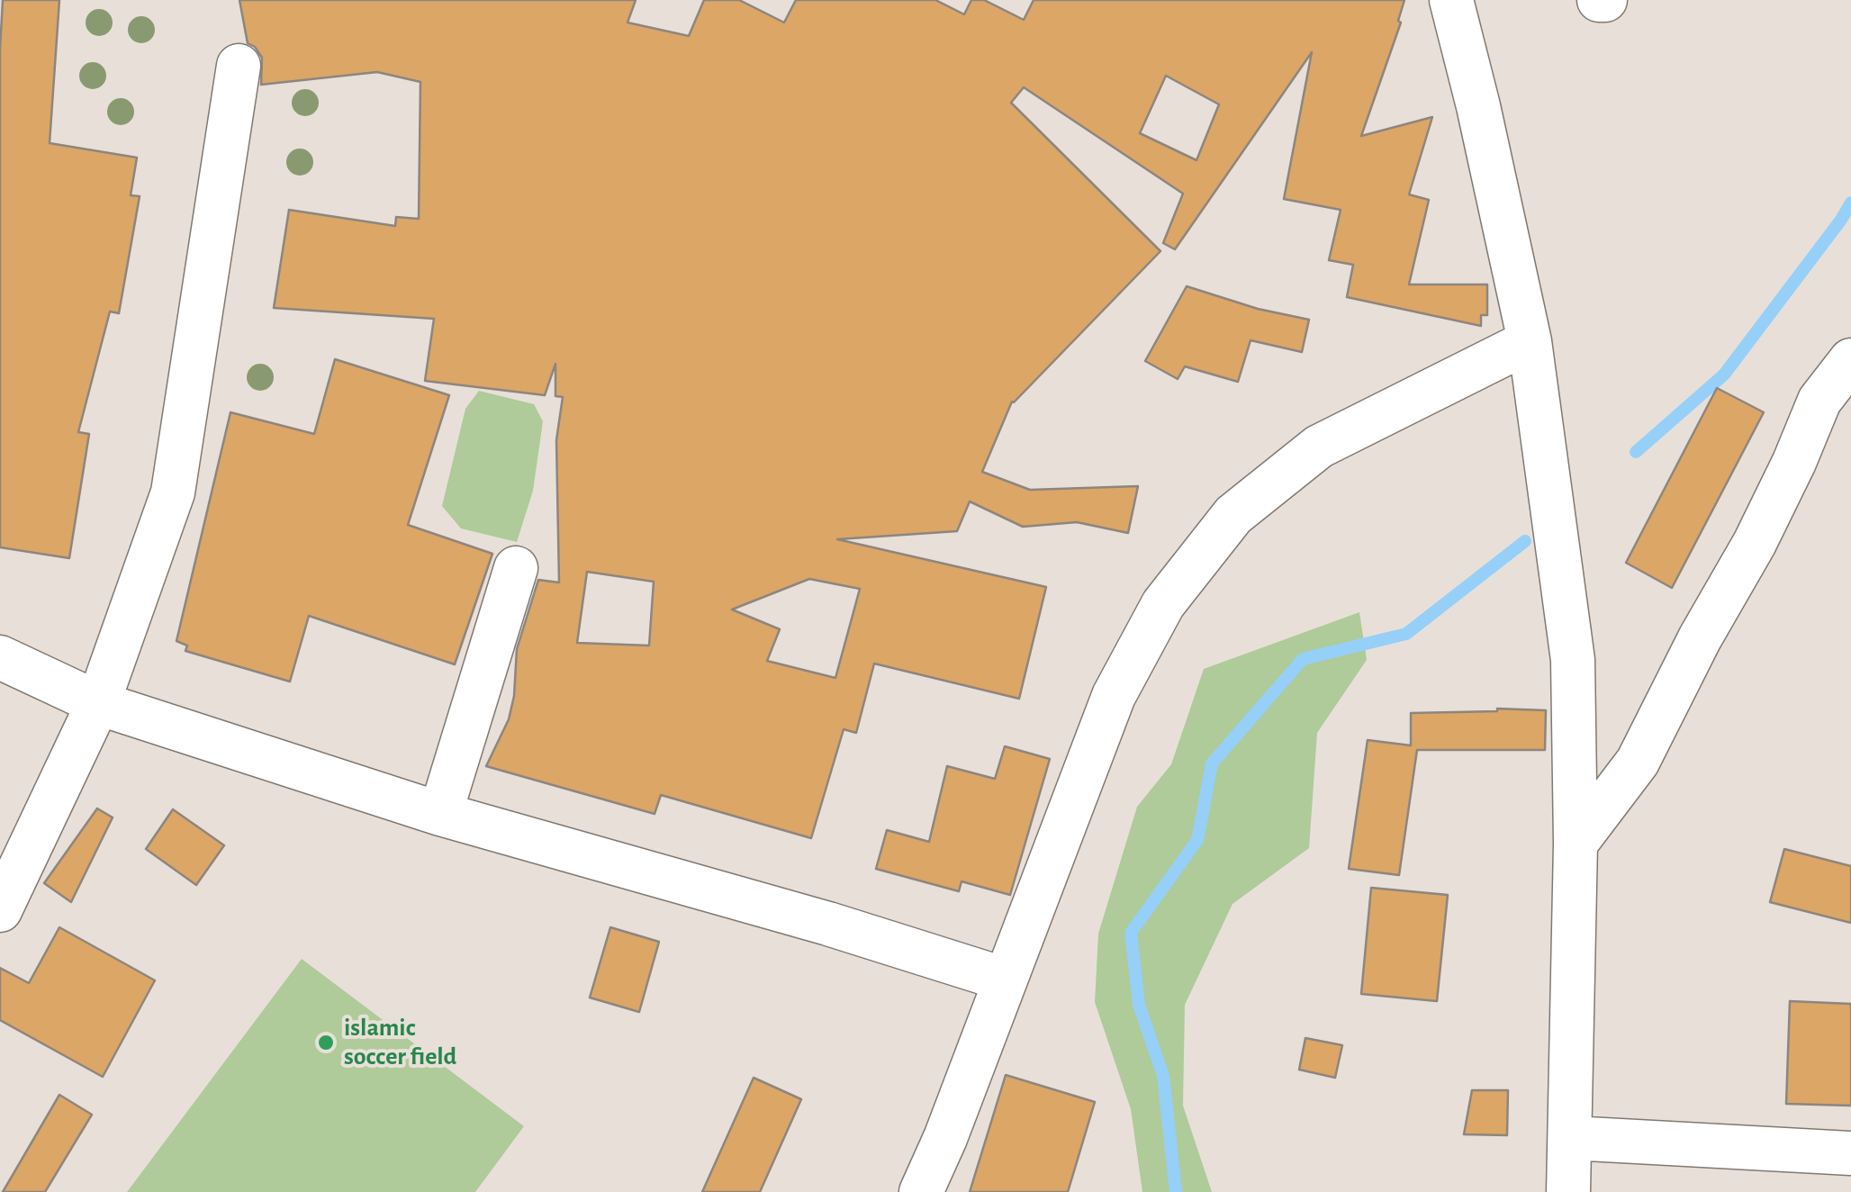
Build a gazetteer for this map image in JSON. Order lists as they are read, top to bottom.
{
  "places": ["islamic soccer field"]
}
